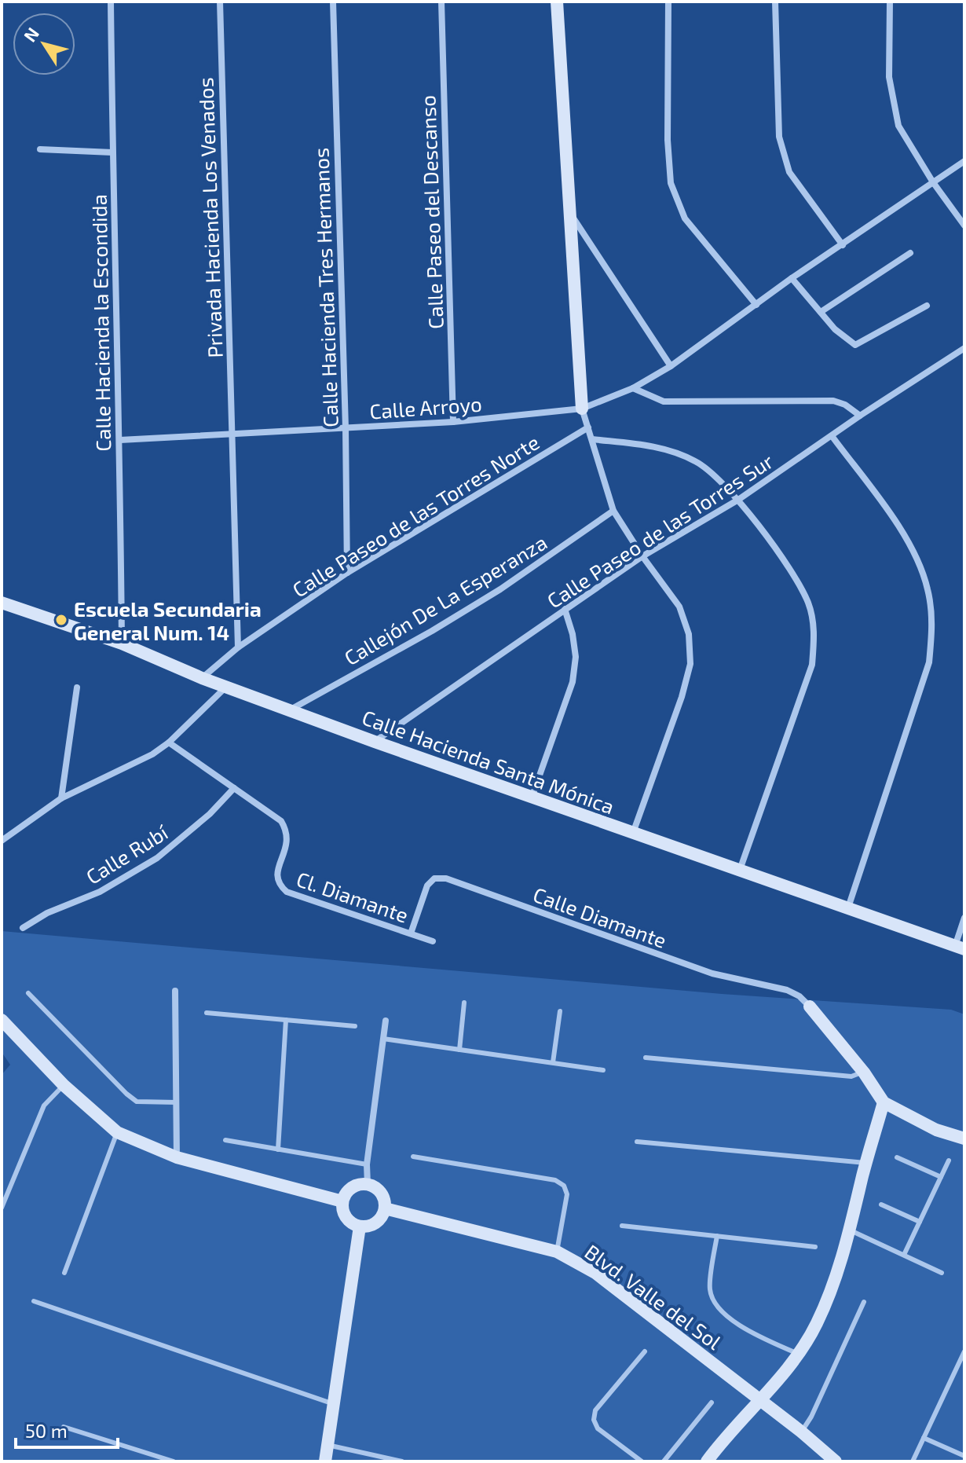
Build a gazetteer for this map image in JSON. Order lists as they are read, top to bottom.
{
  "streets": {
    "street": [
      "Calle Paseo del Descanso",
      "Privada Hacienda Los Venados",
      "Calle Hacienda Tres Hermanos",
      "Calle Hacienda la Escondida",
      "Calle Arroyo",
      "Calle Paseo de las Torres Norte",
      "Calle Paseo de las Torres Sur",
      "Callejón De La Esperanza",
      "Calle Hacienda Santa Mónica",
      "Calle Rubí",
      "Cl. Diamante",
      "Calle Diamante",
      "Blvd. Valle del Sol"
    ]
  },
  "crossings": [
    ["Calle Paseo del Descanso", "Calle Arroyo"],
    ["Privada Hacienda Los Venados", "Calle Arroyo"],
    ["Privada Hacienda Los Venados", "Calle Paseo de las Torres Norte"],
    ["Calle Hacienda Tres Hermanos", "Calle Arroyo"],
    ["Calle Hacienda Tres Hermanos", "Calle Paseo de las Torres Norte"],
    ["Calle Hacienda la Escondida", "Calle Arroyo"],
    ["Calle Hacienda la Escondida", "Calle Hacienda Santa Mónica"],
    ["Calle Paseo de las Torres Norte", "Calle Hacienda Santa Mónica"],
    ["Calle Paseo de las Torres Sur", "Calle Hacienda Santa Mónica"],
    ["Callejón De La Esperanza", "Calle Hacienda Santa Mónica"],
    ["Calle Rubí", "Cl. Diamante"],
    ["Cl. Diamante", "Calle Diamante"]
  ],
  "places": ["Escuela Secundaria General Num. 14"],
  "scale_bar": "50 m",
  "north": "top left"
}
